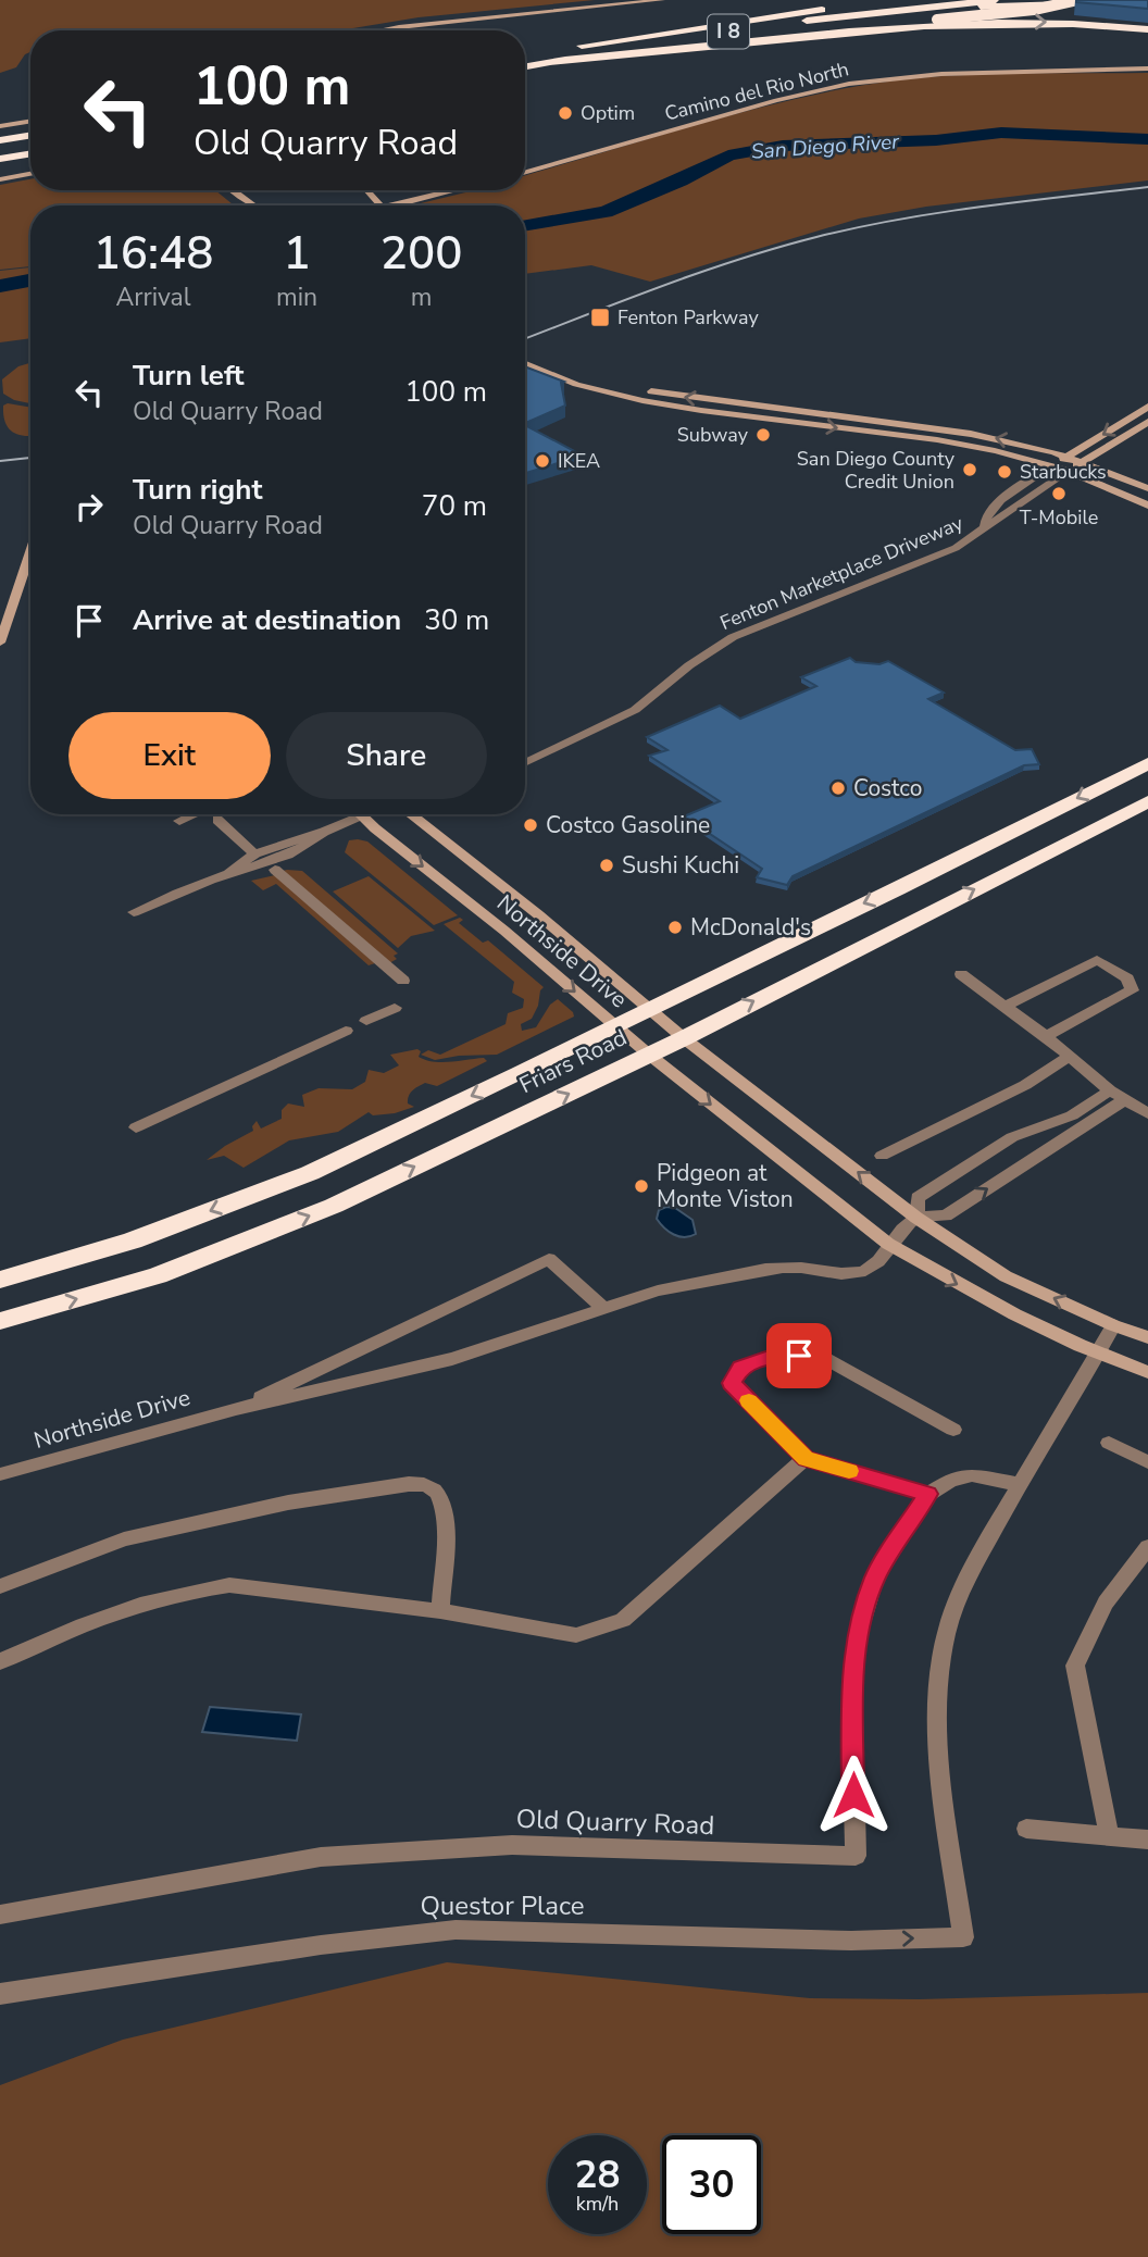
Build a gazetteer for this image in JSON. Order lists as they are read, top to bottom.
{
  "streets": {
    "highway": ["I 8", "Friars Road"],
    "street": [
      "Camino del Rio North",
      "Fenton Marketplace Driveway",
      "Northside Drive",
      "Old Quarry Road",
      "Questor Place"
    ]
  },
  "crossings": [
    ["Northside Drive", "Friars Road"]
  ],
  "water": ["San Diego River"],
  "places": {
    "other": [
      "Optim",
      "Subway",
      "IKEA",
      "San Diego County Credit Union",
      "Starbucks",
      "T-Mobile",
      "Costco",
      "Costco Gasoline",
      "Sushi Kuchi",
      "McDonald's",
      "Pidgeon at Monte Viston"
    ],
    "transit": ["Fenton Parkway"]
  },
  "page": {
    "turn": ["100 m", "Old Quarry Road"],
    "eta": [
      "16:48",
      "Arrival",
      "1",
      "min",
      "200",
      "m"
    ],
    "list": [
      {
        "name": "Turn left",
        "note": "Old Quarry Road",
        "value": "100 m"
      },
      {
        "name": "Turn right",
        "note": "Old Quarry Road",
        "value": "70 m"
      },
      {
        "name": "Arrive at destination",
        "value": "30 m"
      }
    ],
    "buttons": ["Exit", "Share"],
    "speed": "28 km/h",
    "limit": "30"
  }
}
